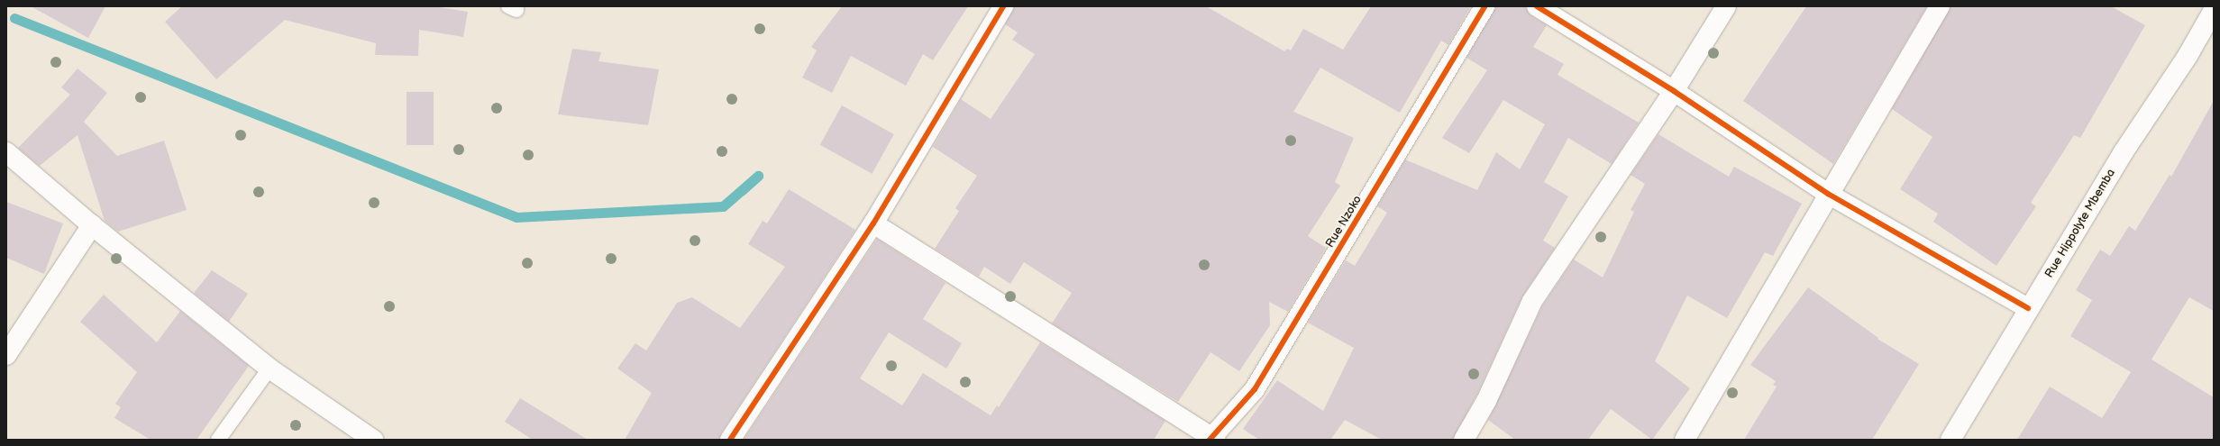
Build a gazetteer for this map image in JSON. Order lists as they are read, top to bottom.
{
  "streets": {
    "street": ["Rue Nzoko", "Rue Hippolyte Mbemba"]
  }
}
